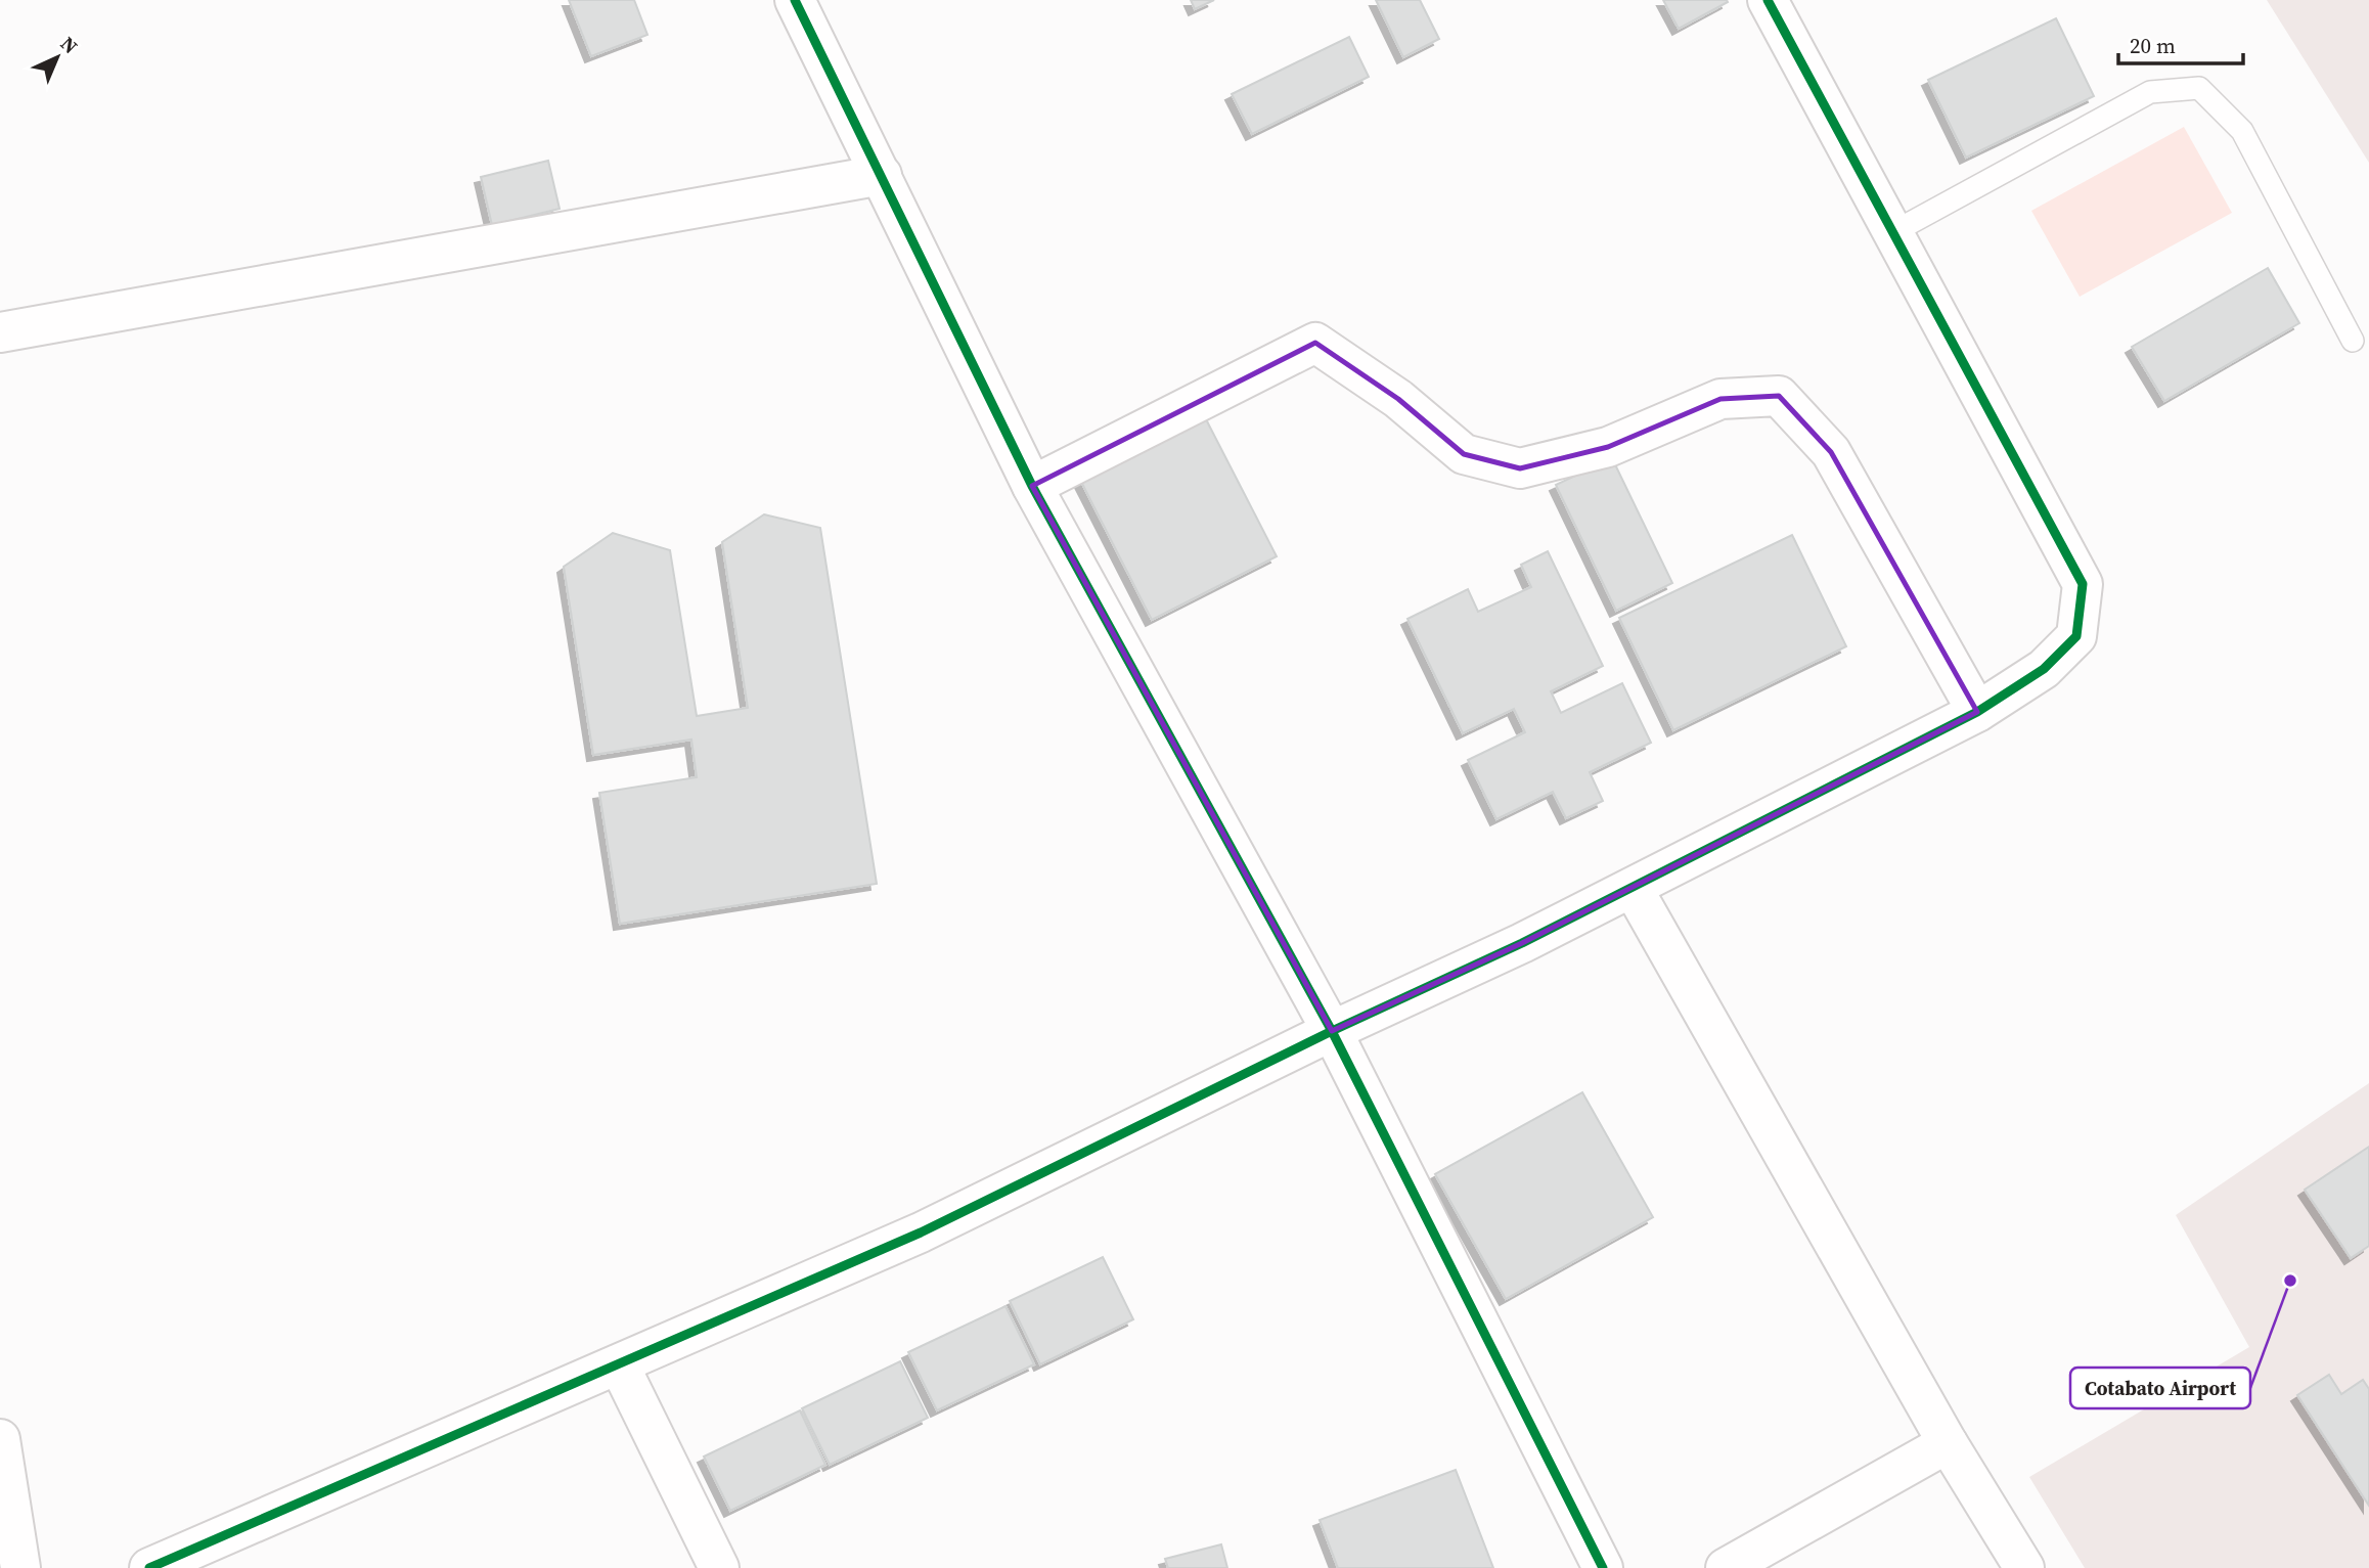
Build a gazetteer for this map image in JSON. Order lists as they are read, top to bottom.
{
  "places": ["Cotabato Airport"],
  "scale_bar": "20 m",
  "north": "top right"
}
